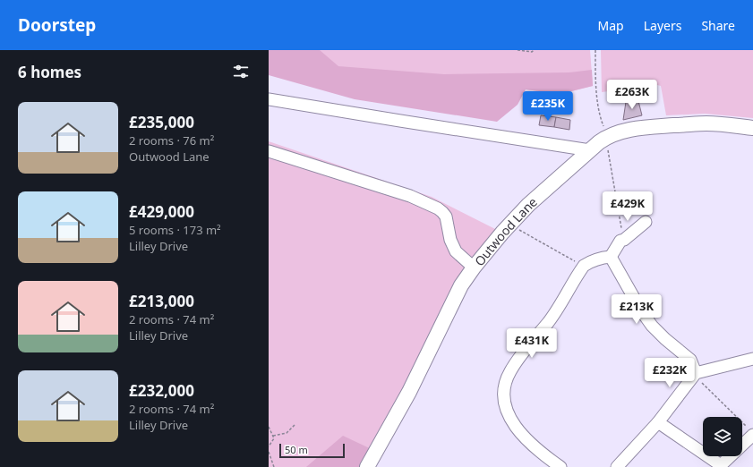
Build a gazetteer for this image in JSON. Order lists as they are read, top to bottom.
{
  "streets": {
    "main road": ["Outwood Lane"]
  },
  "scale_bar": "50 m",
  "page": {
    "header": "Doorstep",
    "nav": ["Map", "Layers", "Share"],
    "heading": "6 homes",
    "price": [
      "£263K",
      "£235K",
      "£429K",
      "£213K",
      "£431K",
      "£232K"
    ],
    "list": [
      {
        "name": "£235,000",
        "note": "2 rooms · 76 m² · Outwood Lane"
      },
      {
        "name": "£429,000",
        "note": "5 rooms · 173 m² · Lilley Drive"
      },
      {
        "name": "£213,000",
        "note": "2 rooms · 74 m² · Lilley Drive"
      },
      {
        "name": "£232,000",
        "note": "2 rooms · 74 m² · Lilley Drive"
      }
    ],
    "scale": "50 m"
  }
}
